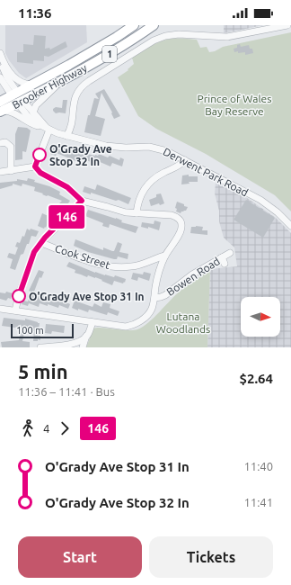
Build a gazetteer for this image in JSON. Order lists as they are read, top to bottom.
{
  "streets": {
    "highway": ["1", "Brooker Highway", "Derwent Park Road"],
    "street": ["Cook Street", "Bowen Road"]
  },
  "crossings": [
    ["Brooker Highway", "Derwent Park Road"]
  ],
  "parks": ["Prince of Wales Bay Reserve", "Lutana Woodlands"],
  "places": ["O'Grady Ave Stop 32 In", "O'Grady Ave Stop 31 In"],
  "lines": ["bus line 146"],
  "scale_bar": "100 m",
  "north": "right",
  "page": {
    "status": "11:36",
    "on_map": "146",
    "scale": "100 m",
    "heading": ["5 min", "11:36 – 11:41 · Bus", "$2.64"],
    "legs": ["4", "146"],
    "list": [
      {
        "name": "O'Grady Ave Stop 31 In",
        "value": "11:40"
      },
      {
        "name": "O'Grady Ave Stop 32 In",
        "value": "11:41"
      }
    ],
    "buttons": ["Start", "Tickets"]
  }
}
